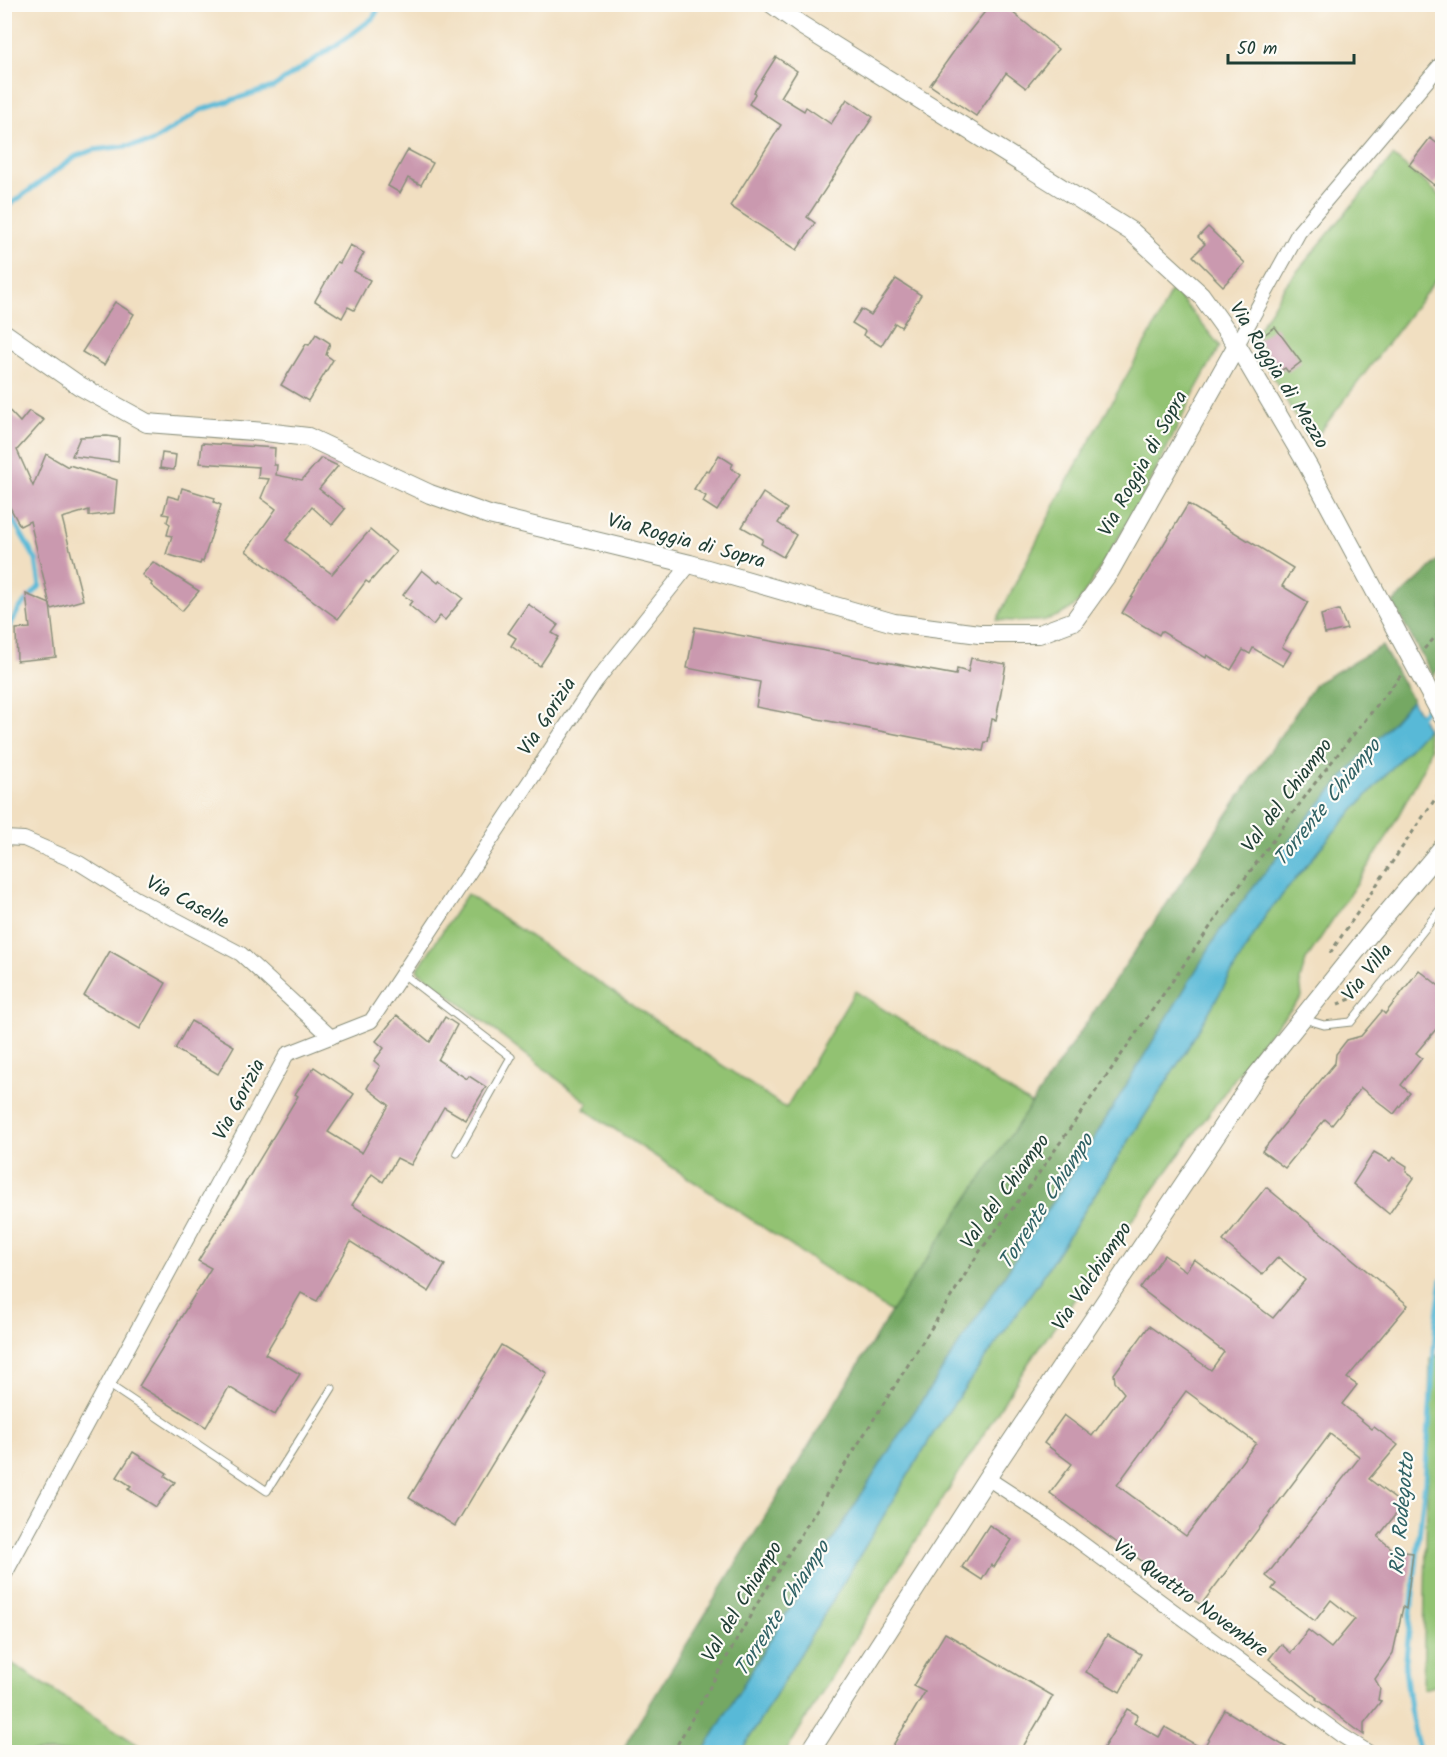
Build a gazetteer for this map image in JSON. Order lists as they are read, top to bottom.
{
  "streets": {
    "street": [
      "Via Roggia di Mezzo",
      "Via Roggia di Sopra",
      "Via Gorizia",
      "Via Caselle",
      "Via Valchiampo",
      "Via Quattro Novembre"
    ],
    "lane": ["Via Villa"],
    "path": ["Val del Chiampo"]
  },
  "crossings": [
    ["Via Roggia di Mezzo", "Via Roggia di Sopra"],
    ["Via Roggia di Sopra", "Via Gorizia"],
    ["Via Gorizia", "Via Caselle"],
    ["Via Villa", "Via Valchiampo"],
    ["Via Valchiampo", "Via Quattro Novembre"]
  ],
  "water": ["Torrente Chiampo", "Rio Rodegotto"],
  "scale_bar": "50 m"
}
